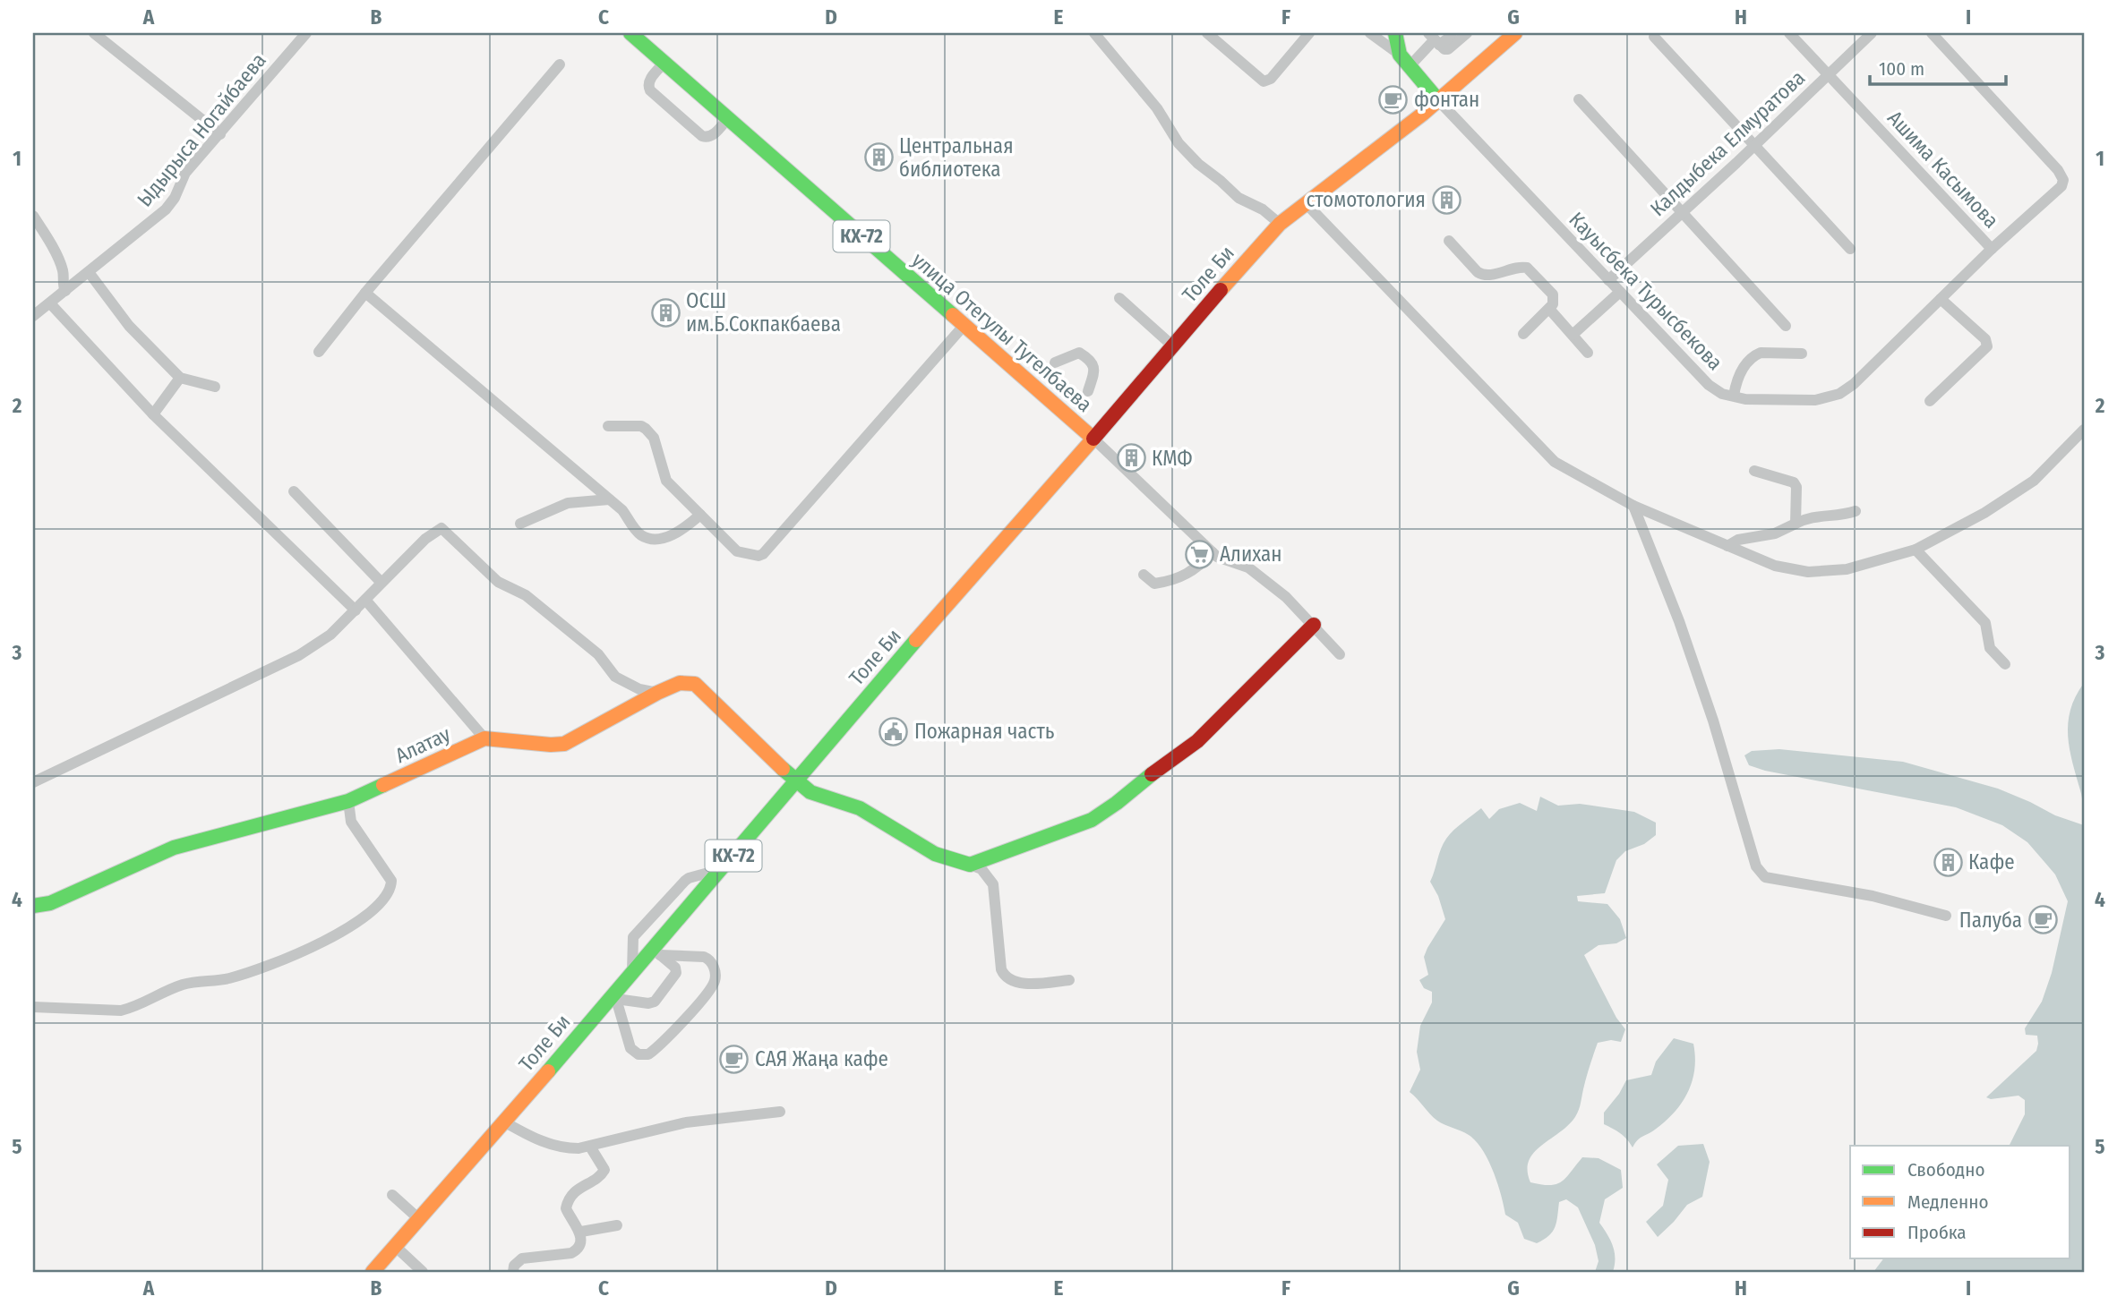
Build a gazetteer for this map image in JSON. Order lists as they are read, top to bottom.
{
  "streets": {
    "street": [
      "Ыдырыса Ногайбаева",
      "Калдыбека Елмуратова",
      "Ашима Касымова",
      "КХ-72",
      "Толе Би",
      "Кауысбека Турысбекова",
      "улица Отегулы Тугелбаева",
      "Алатау"
    ]
  },
  "crossings": [
    ["Калдыбека Елмуратова", "Ашима Касымова"],
    ["Калдыбека Елмуратова", "Кауысбека Турысбекова"],
    ["Ашима Касымова", "Кауысбека Турысбекова"],
    ["Толе Би", "Кауысбека Турысбекова"],
    ["Толе Би", "улица Отегулы Тугелбаева"]
  ],
  "places": {
    "cafe": ["фонтан", "Палуба", "САЯ Жаңа кафе"],
    "building": [
      "Центральная библиотека",
      "стомотология",
      "ОСШ им.Б.Сокпакбаева",
      "КМФ",
      "Кафе"
    ],
    "supermarket": ["Алихан"],
    "public building": ["Пожарная часть"]
  },
  "legend": ["Свободно", "Медленно", "Пробка"],
  "scale_bar": "100 m",
  "grid": {
    "columns": [
      "A",
      "B",
      "C",
      "D",
      "E",
      "F",
      "G",
      "H",
      "I"
    ],
    "rows": [
      "1",
      "2",
      "3",
      "4",
      "5"
    ]
  }
}
